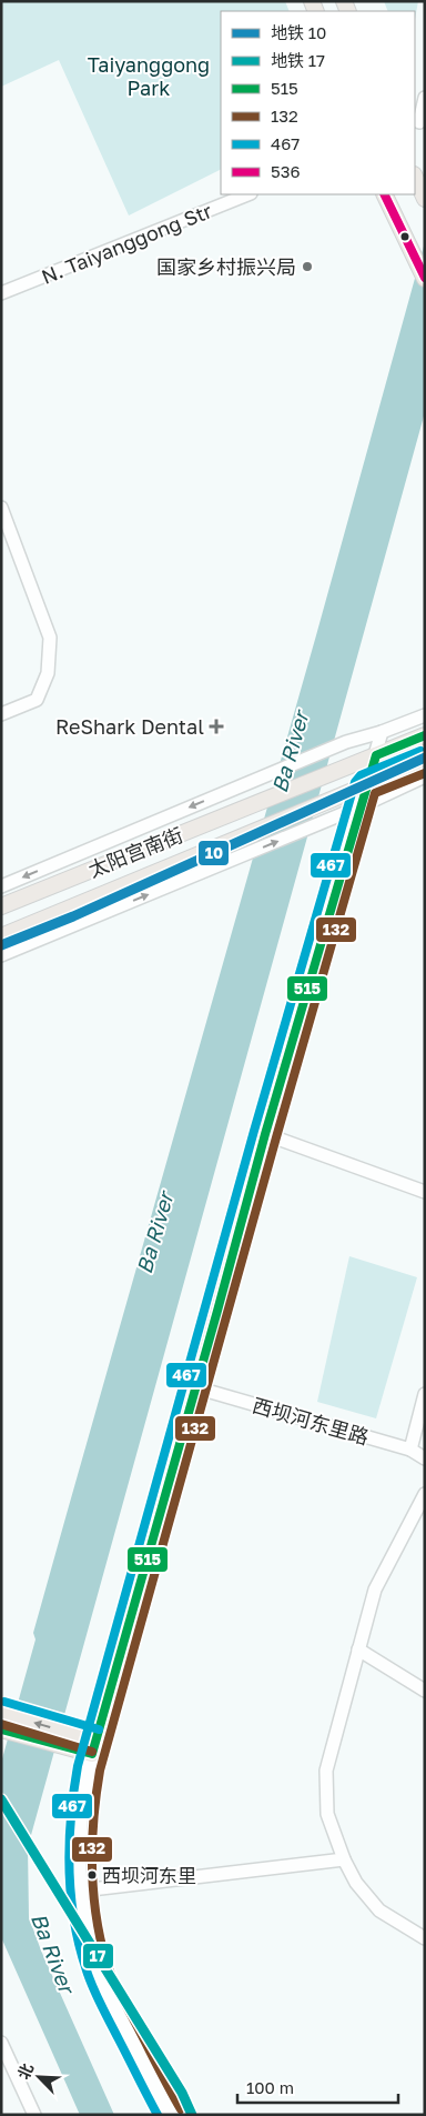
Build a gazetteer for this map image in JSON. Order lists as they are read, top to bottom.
{
  "streets": {
    "main road": ["太阳宫南街"],
    "street": ["N. Taiyanggong Str", "西坝河东里路"]
  },
  "water": ["Ba River"],
  "parks": ["Taiyanggong Park"],
  "places": {
    "other": ["国家乡村振兴局", "西坝河东里"],
    "health": ["ReShark Dental"]
  },
  "lines": [
    "transit line 536",
    "transit line 515",
    "transit line 467",
    "metro line 10",
    "transit line 132",
    "metro line 17"
  ],
  "legend": [
    "地铁 10",
    "地铁 17",
    "515",
    "132",
    "467",
    "536"
  ],
  "scale_bar": "100 m",
  "north": "top left"
}
